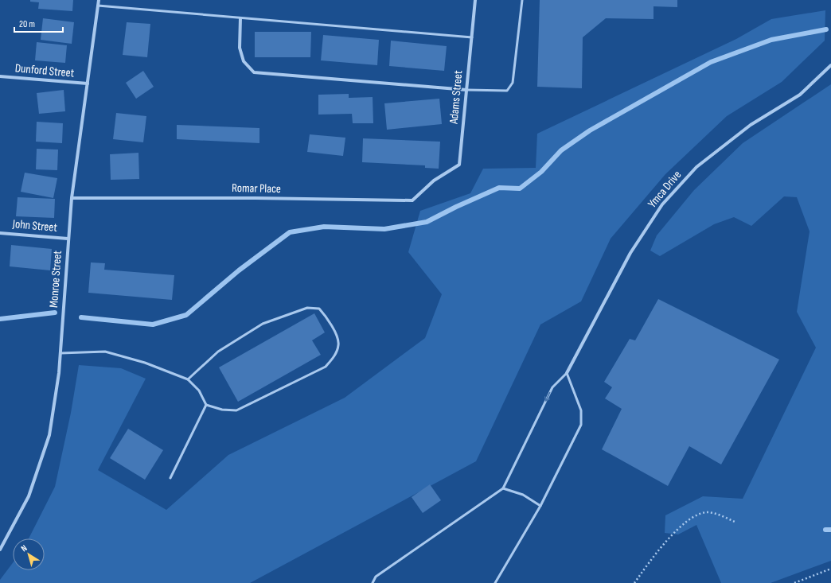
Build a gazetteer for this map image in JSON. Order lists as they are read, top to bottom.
{
  "streets": {
    "street": [
      "Dunford Street",
      "Adams Street",
      "Romar Place",
      "Ymca Drive",
      "John Street",
      "Monroe Street"
    ]
  },
  "crossings": [
    ["Dunford Street", "Monroe Street"],
    ["Adams Street", "Romar Place"],
    ["Romar Place", "Monroe Street"],
    ["John Street", "Monroe Street"]
  ],
  "scale_bar": "20 m",
  "north": "top left"
}
